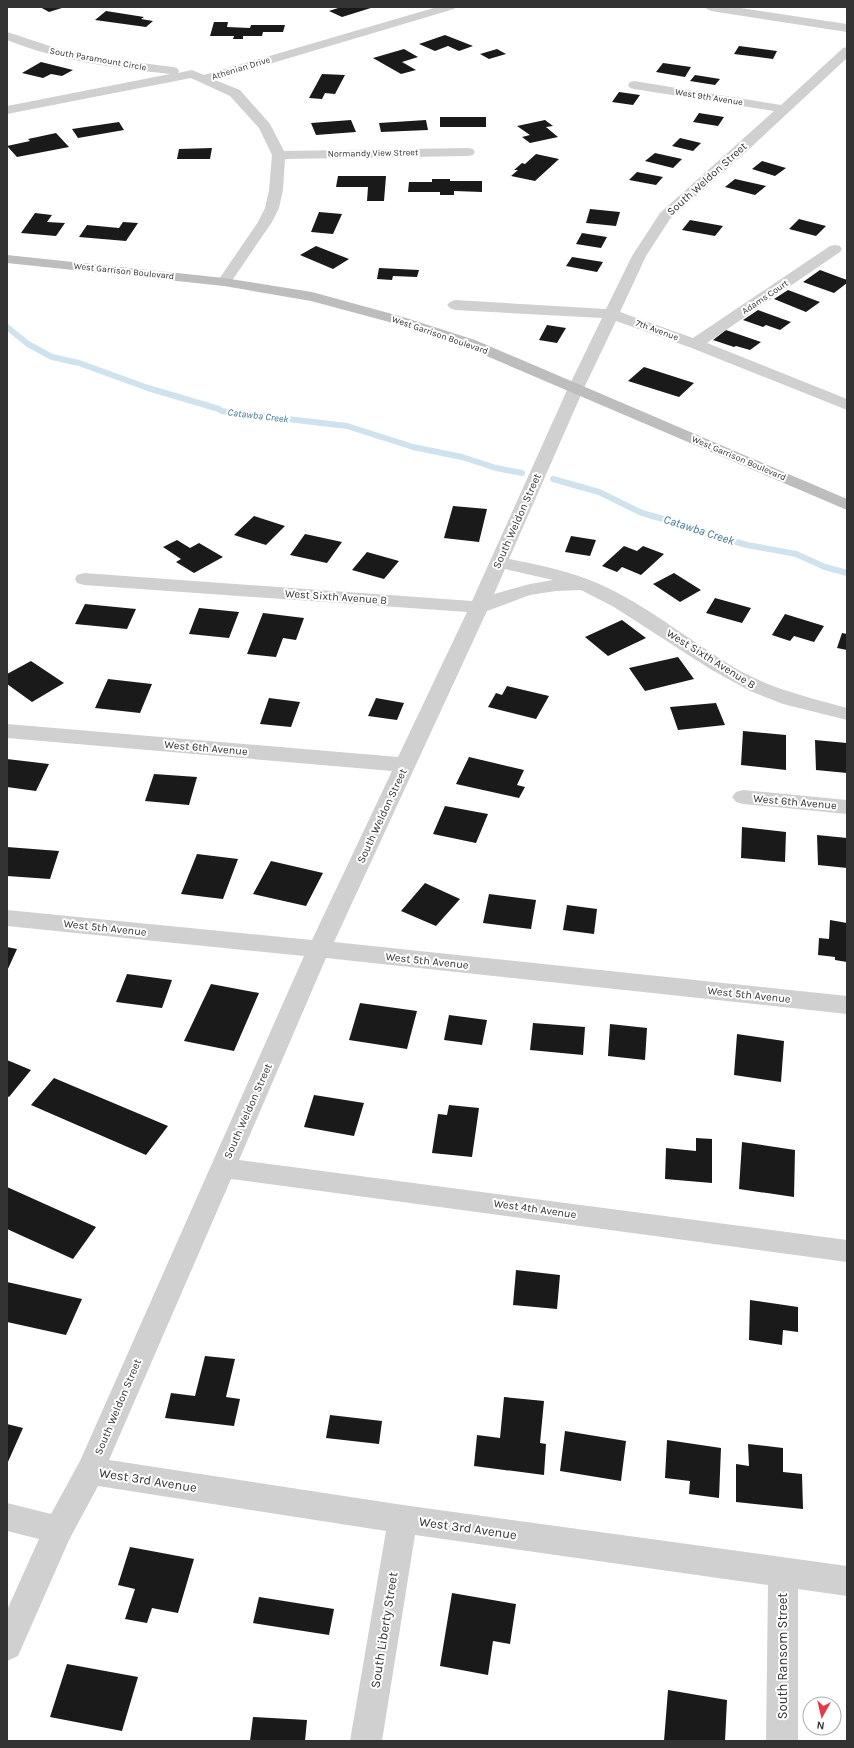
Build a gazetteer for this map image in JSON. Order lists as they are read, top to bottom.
{
  "streets": {
    "main road": ["West Garrison Boulevard"],
    "street": [
      "South Paramount Circle",
      "Athenian Drive",
      "West 9th Avenue",
      "Normandy View Street",
      "South Weldon Street",
      "Adams Court",
      "7th Avenue",
      "West Sixth Avenue B",
      "West 6th Avenue",
      "West 5th Avenue",
      "West 4th Avenue",
      "West 3rd Avenue",
      "South Liberty Street",
      "South Ransom Street"
    ]
  },
  "crossings": [
    ["South Paramount Circle", "Athenian Drive"],
    ["South Paramount Circle", "Normandy View Street"],
    ["West 9th Avenue", "South Weldon Street"],
    ["South Weldon Street", "West Garrison Boulevard"],
    ["South Weldon Street", "7th Avenue"],
    ["South Weldon Street", "West Sixth Avenue B"],
    ["South Weldon Street", "West 6th Avenue"],
    ["South Weldon Street", "West 5th Avenue"],
    ["South Weldon Street", "West 4th Avenue"],
    ["South Weldon Street", "West 3rd Avenue"],
    ["Adams Court", "7th Avenue"],
    ["West 3rd Avenue", "South Liberty Street"],
    ["West 3rd Avenue", "South Ransom Street"]
  ],
  "water": ["Catawba Creek"],
  "north": "bottom"
}
